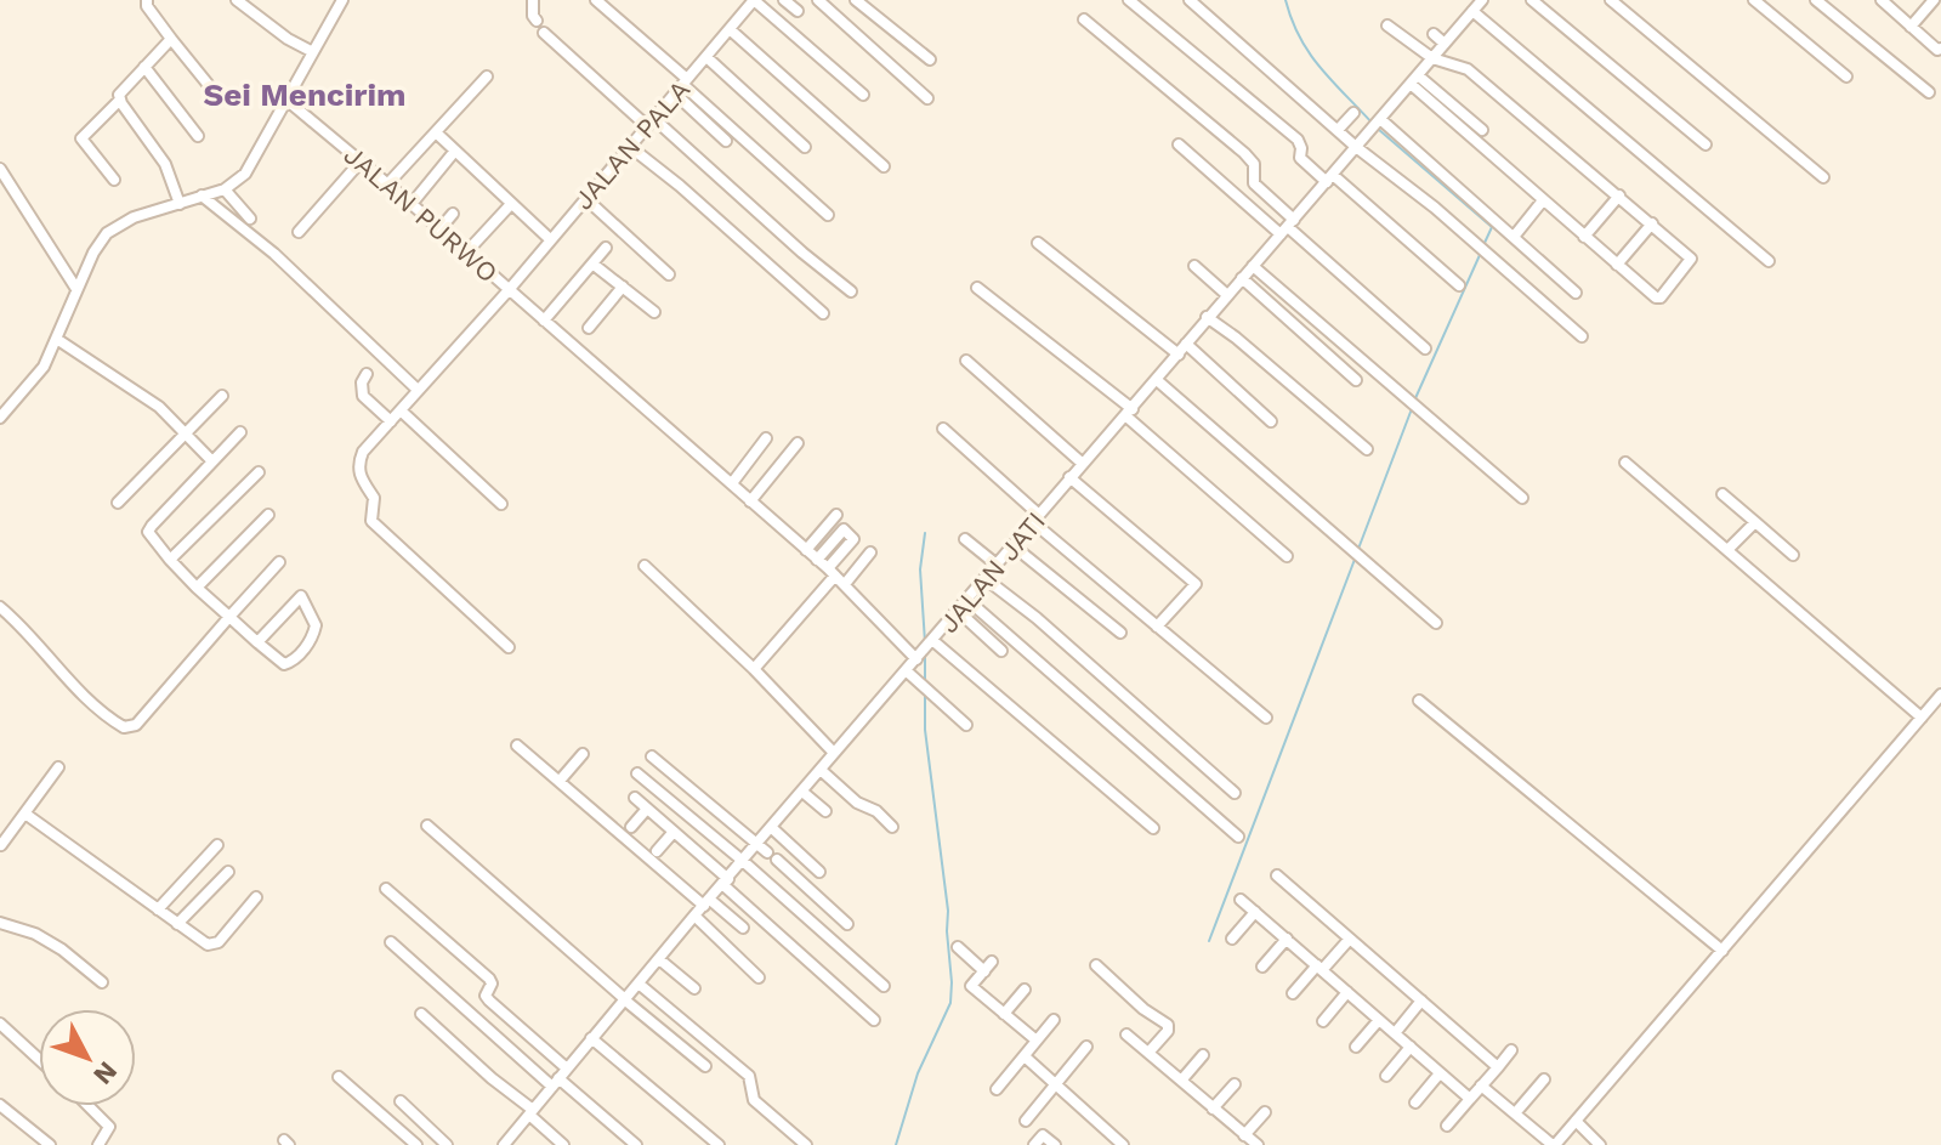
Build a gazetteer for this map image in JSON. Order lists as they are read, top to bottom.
{
  "streets": {
    "street": ["JALAN PALA", "JALAN PURWO", "JALAN JATI"]
  },
  "crossings": [
    ["JALAN PALA", "JALAN PURWO"],
    ["JALAN PURWO", "JALAN JATI"]
  ],
  "districts": ["Sei Mencirim"],
  "north": "bottom right"
}
